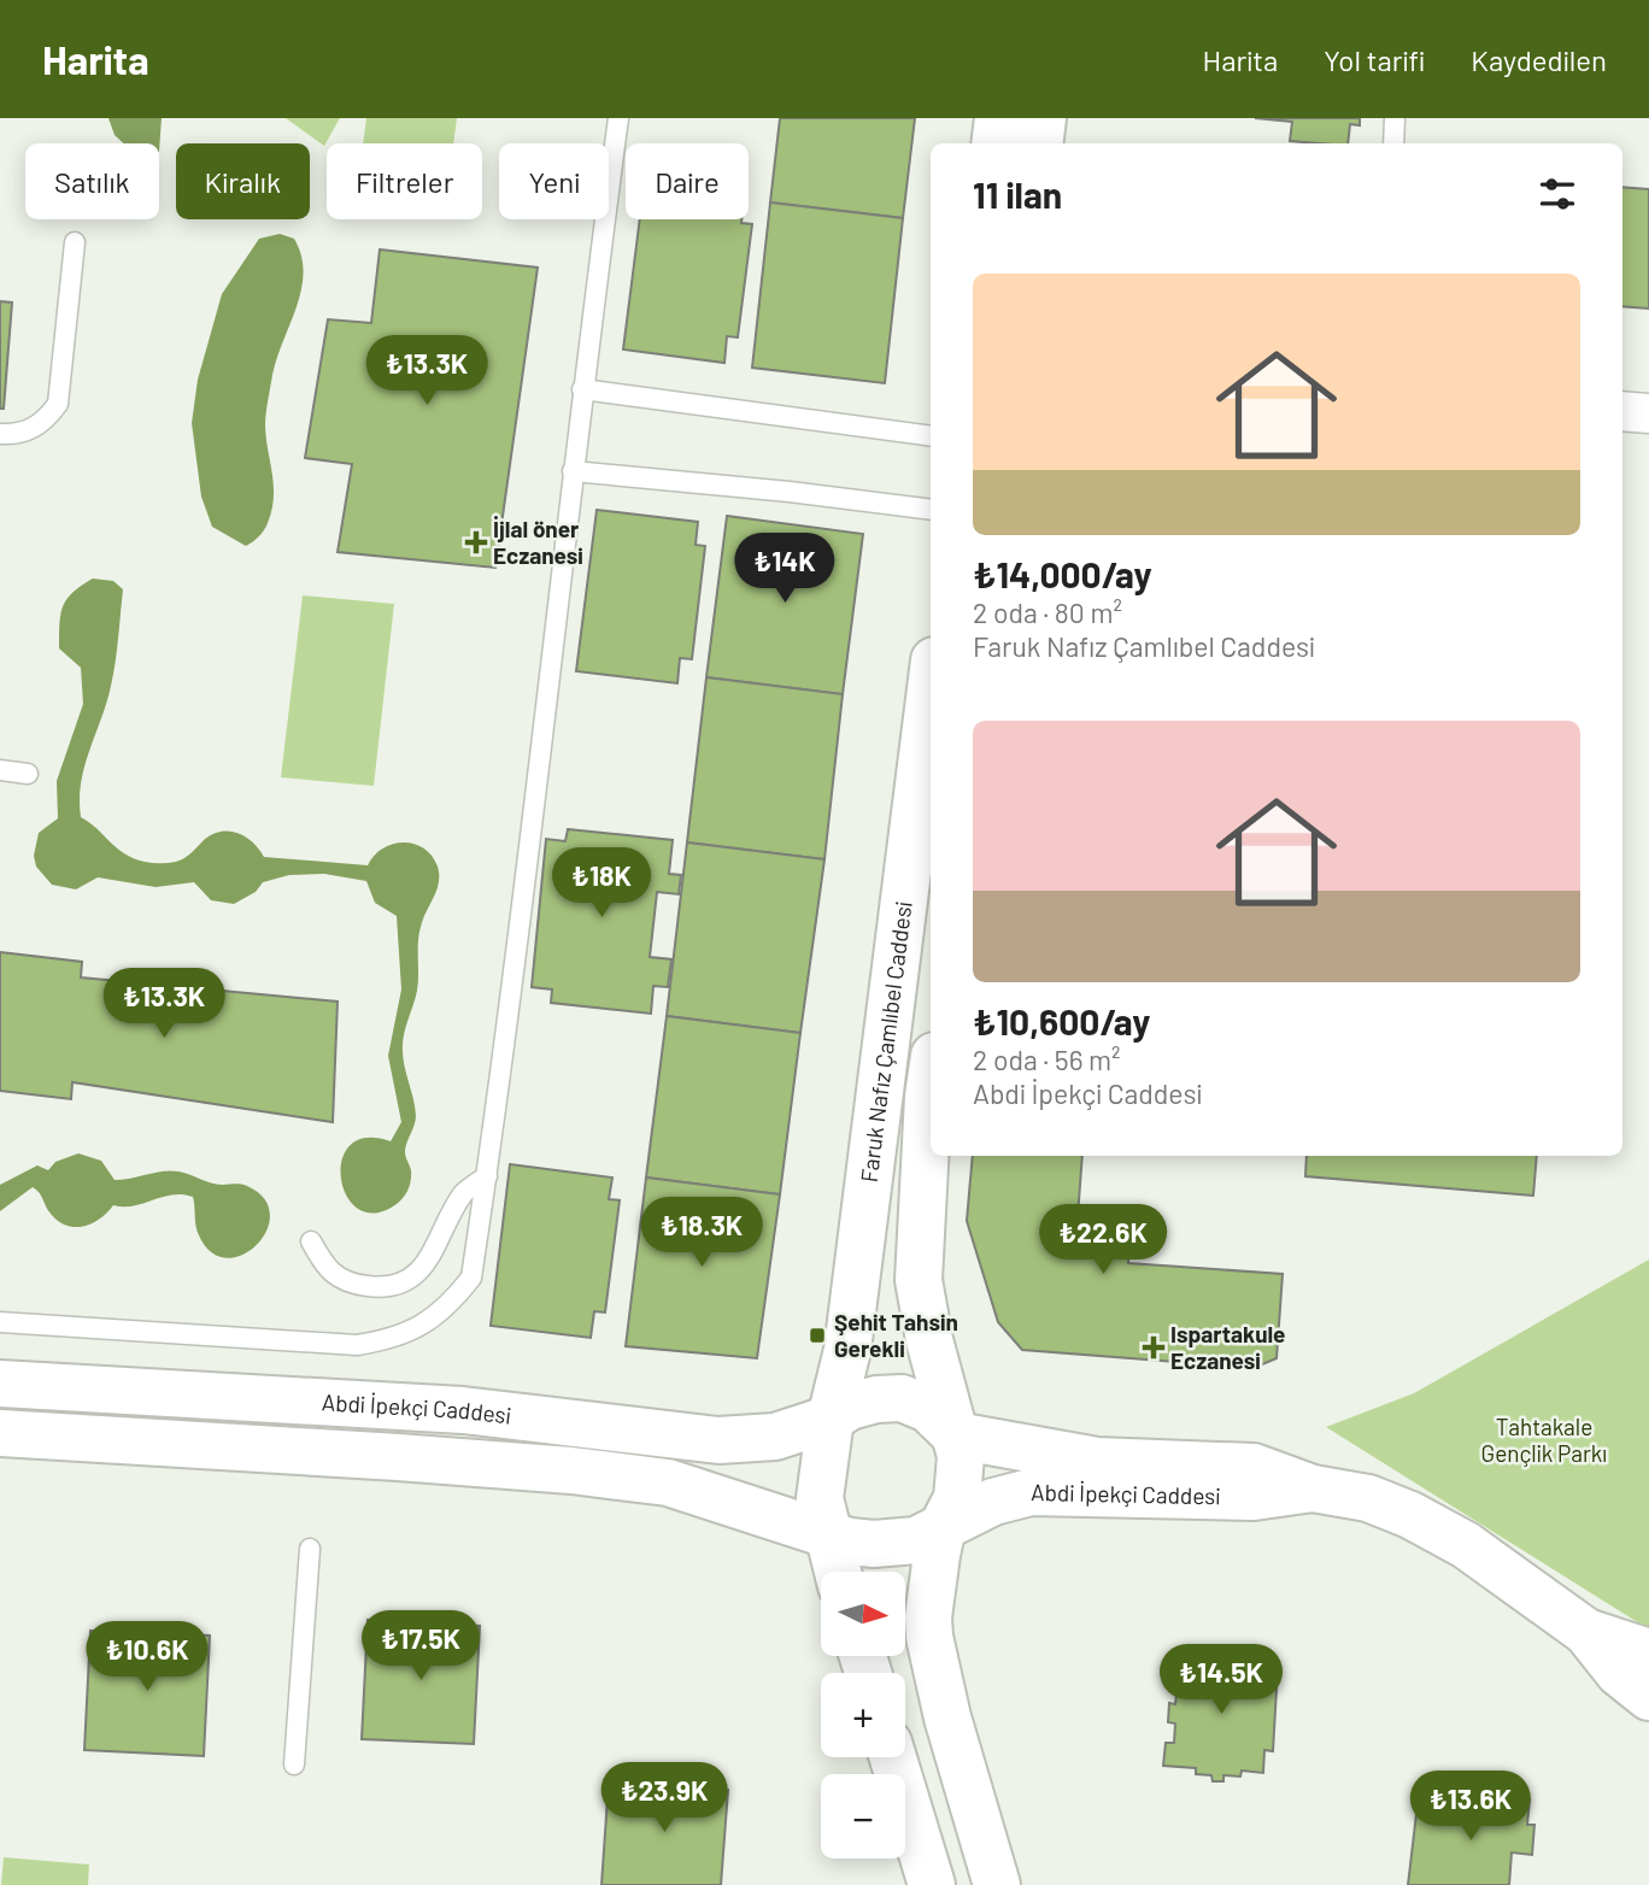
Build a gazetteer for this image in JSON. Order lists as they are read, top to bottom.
{
  "streets": {
    "street": ["Faruk Nafız Çamlıbel Caddesi", "Abdi İpekçi Caddesi"]
  },
  "crossings": [
    ["Faruk Nafız Çamlıbel Caddesi", "Abdi İpekçi Caddesi"]
  ],
  "parks": ["Tahtakale Gençlik Parkı"],
  "places": {
    "health": ["İjlal öner Eczanesi", "Ispartakule Eczanesi"],
    "transit": ["Şehit Tahsin Gerekli"]
  },
  "north": "right",
  "page": {
    "header": "Harita",
    "nav": ["Harita", "Yol tarifi", "Kaydedilen"],
    "chip": [
      "Satılık",
      "Kiralık",
      "Filtreler",
      "Yeni",
      "Daire"
    ],
    "heading": "11 ilan",
    "list": [
      {
        "name": "₺14,000/ay",
        "note": "2 oda · 80 m² · Faruk Nafız Çamlıbel Caddesi"
      },
      {
        "name": "₺10,600/ay",
        "note": "2 oda · 56 m² · Abdi İpekçi Caddesi"
      }
    ],
    "price": [
      "₺13.3K",
      "₺14K",
      "₺18K",
      "₺13.3K",
      "₺18.3K",
      "₺22.6K",
      "₺17.5K",
      "₺10.6K",
      "₺14.5K",
      "₺23.9K",
      "₺13.6K"
    ],
    "map_buttons": ["+", "−"]
  }
}
